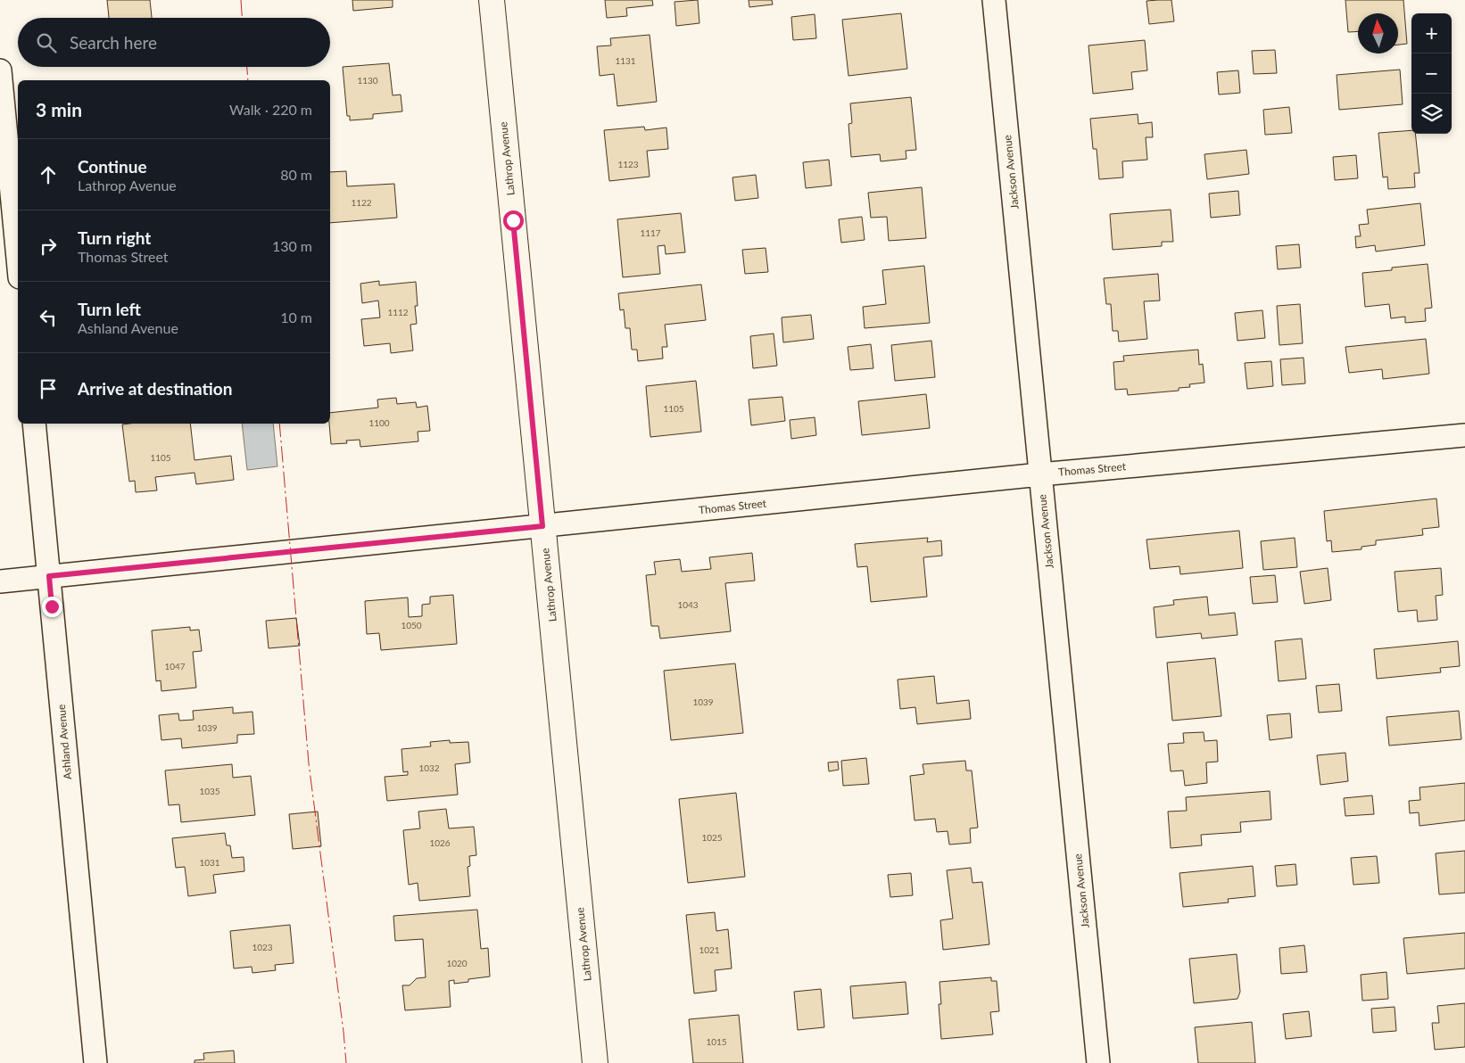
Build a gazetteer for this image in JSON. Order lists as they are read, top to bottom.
{
  "streets": {
    "street": [
      "Lathrop Avenue",
      "Jackson Avenue",
      "Thomas Street",
      "Ashland Avenue"
    ]
  },
  "crossings": [
    ["Lathrop Avenue", "Thomas Street"],
    ["Jackson Avenue", "Thomas Street"],
    ["Thomas Street", "Ashland Avenue"]
  ],
  "house_numbers": [
    "1131",
    "1130",
    "1123",
    "1122",
    "1117",
    "1112",
    "1105",
    "1100",
    "1105",
    "1043",
    "1050",
    "1047",
    "1039",
    "1039",
    "1032",
    "1035",
    "1025",
    "1026",
    "1031",
    "1023",
    "1021",
    "1020",
    "1015"
  ],
  "north": "top",
  "page": {
    "map_buttons": ["+", "−"],
    "search": "Search here",
    "heading": ["3 min", "Walk · 220 m"],
    "list": [
      ["Continue", "Lathrop Avenue", "80 m"],
      ["Turn right", "Thomas Street", "130 m"],
      ["Turn left", "Ashland Avenue", "10 m"],
      "Arrive at destination"
    ]
  }
}
